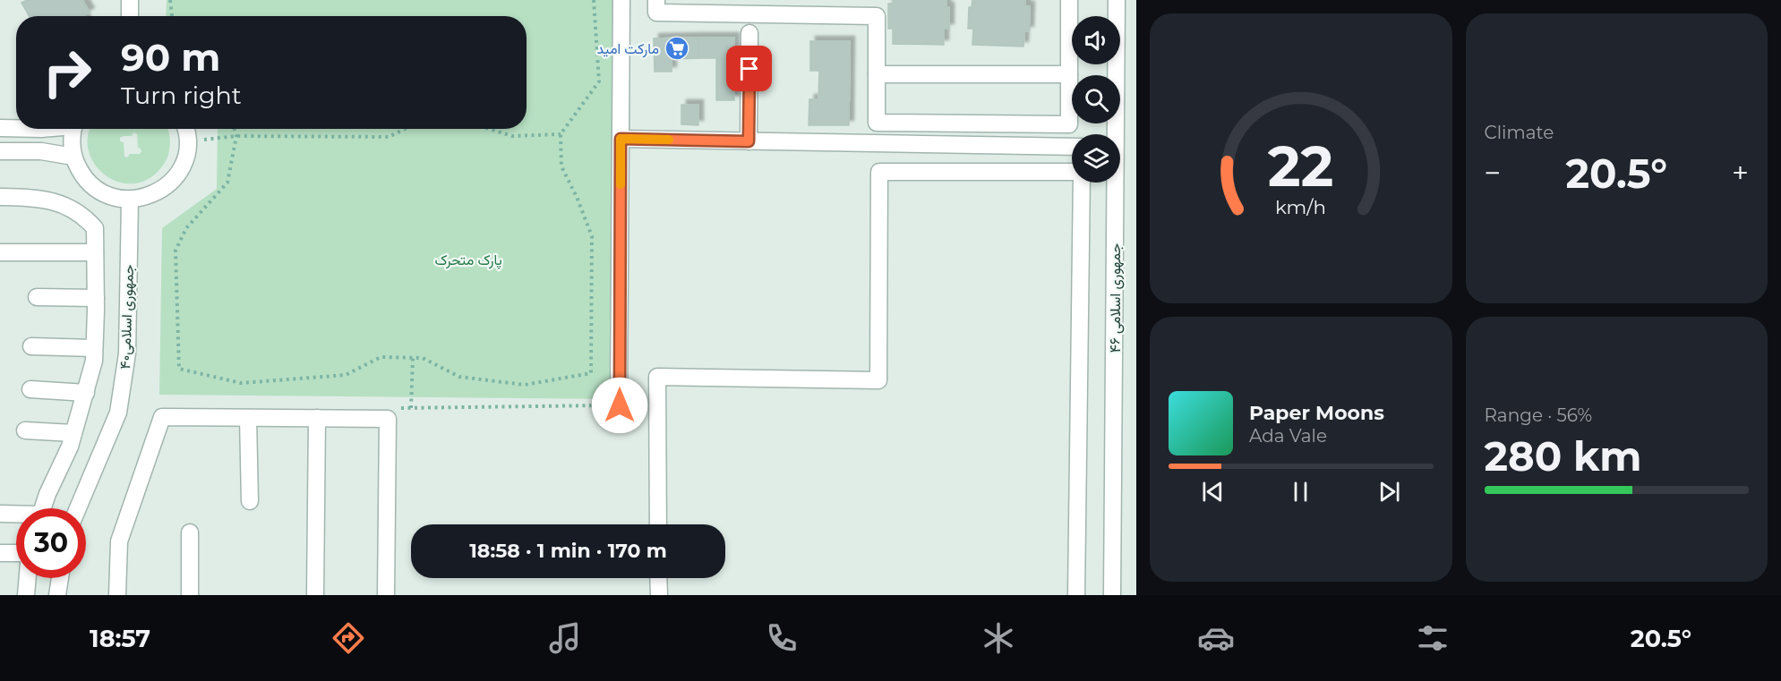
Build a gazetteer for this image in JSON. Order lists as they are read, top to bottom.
{
  "streets": {
    "street": ["جمهوری اسلامی ۴۶", "جمهوری اسلامی۴۰"]
  },
  "parks": ["پارک متحرک"],
  "places": {
    "supermarket": ["مارکت امید"]
  },
  "page": {
    "tile": [
      "Climate",
      ["Range · 56%", "280 km"]
    ],
    "turn": ["90 m", "Turn right"],
    "heat": ["−", "20.5°", "+"],
    "song": ["Paper Moons", "Ada Vale"],
    "limit": "30",
    "trip": "18:58 · 1 min · 170 m",
    "tabs": ["18:57", "20.5°"],
    "gauge": ["22", "km/h"]
  }
}
